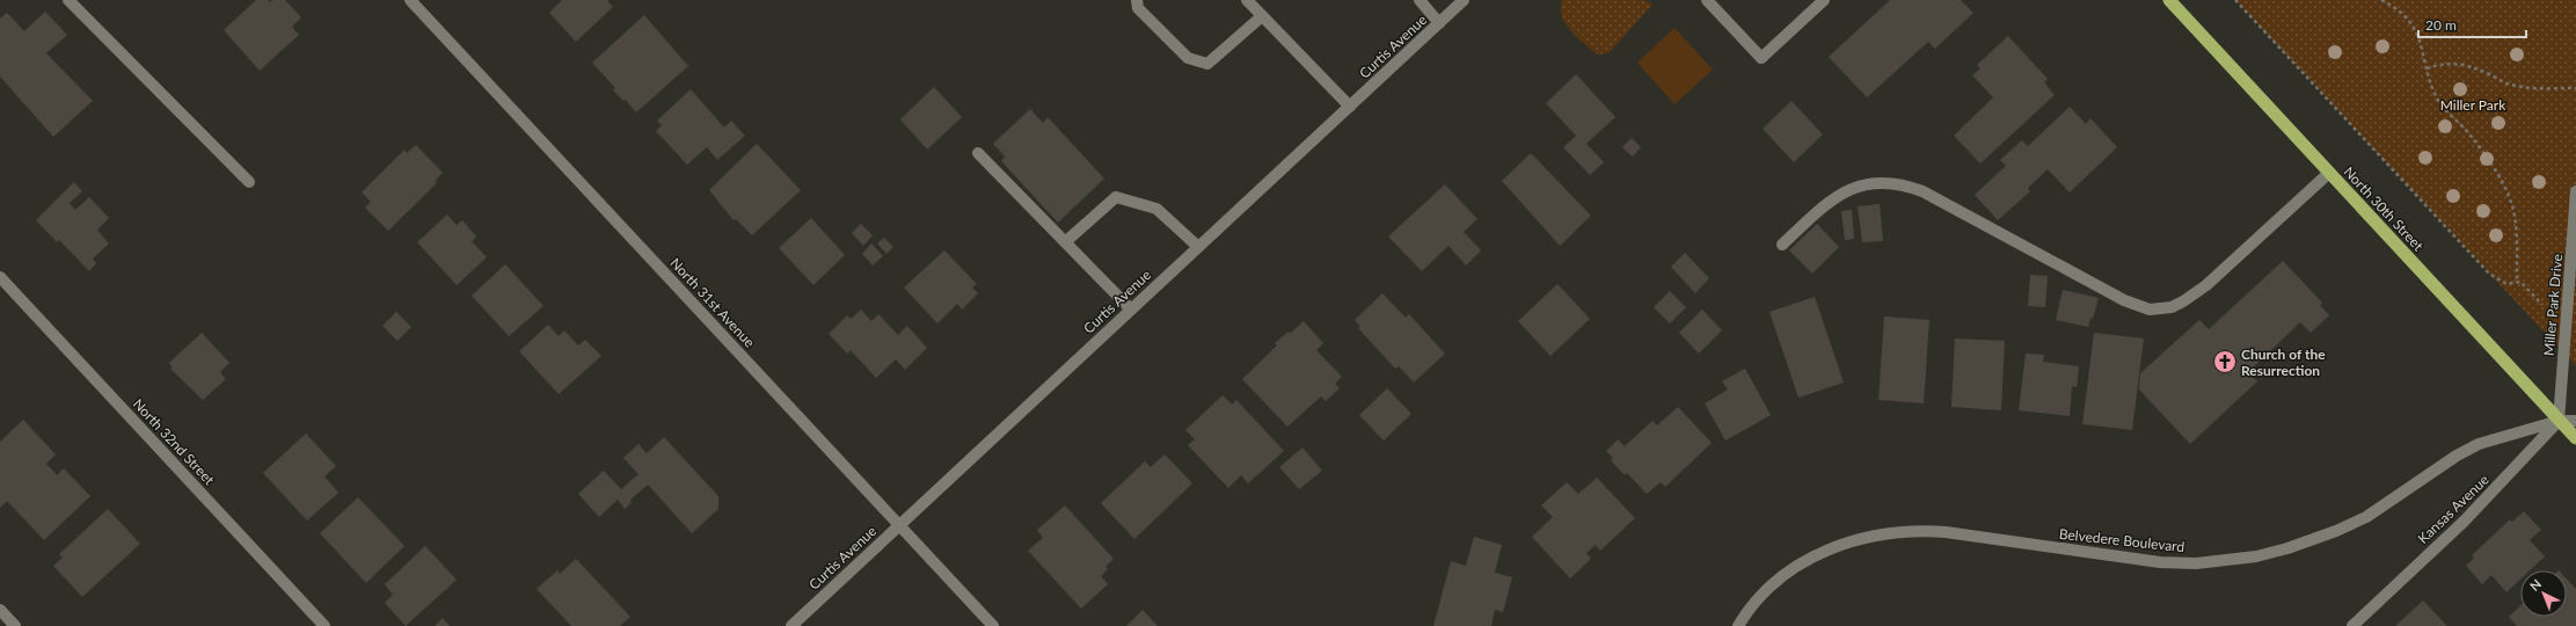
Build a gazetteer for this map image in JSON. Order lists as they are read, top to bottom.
{
  "streets": {
    "highway": ["North 30th Street"],
    "street": [
      "Curtis Avenue",
      "North 31st Avenue",
      "Miller Park Drive",
      "North 32nd Street",
      "Kansas Avenue",
      "Belvedere Boulevard"
    ]
  },
  "crossings": [
    ["Curtis Avenue", "North 31st Avenue"],
    ["North 30th Street", "Miller Park Drive"],
    ["North 30th Street", "Kansas Avenue"],
    ["North 30th Street", "Belvedere Boulevard"],
    ["Miller Park Drive", "Kansas Avenue"],
    ["Miller Park Drive", "Belvedere Boulevard"],
    ["Kansas Avenue", "Belvedere Boulevard"]
  ],
  "parks": ["Miller Park"],
  "places": {
    "church": ["Church of the Resurrection"]
  },
  "scale_bar": "20 m",
  "north": "top left"
}
